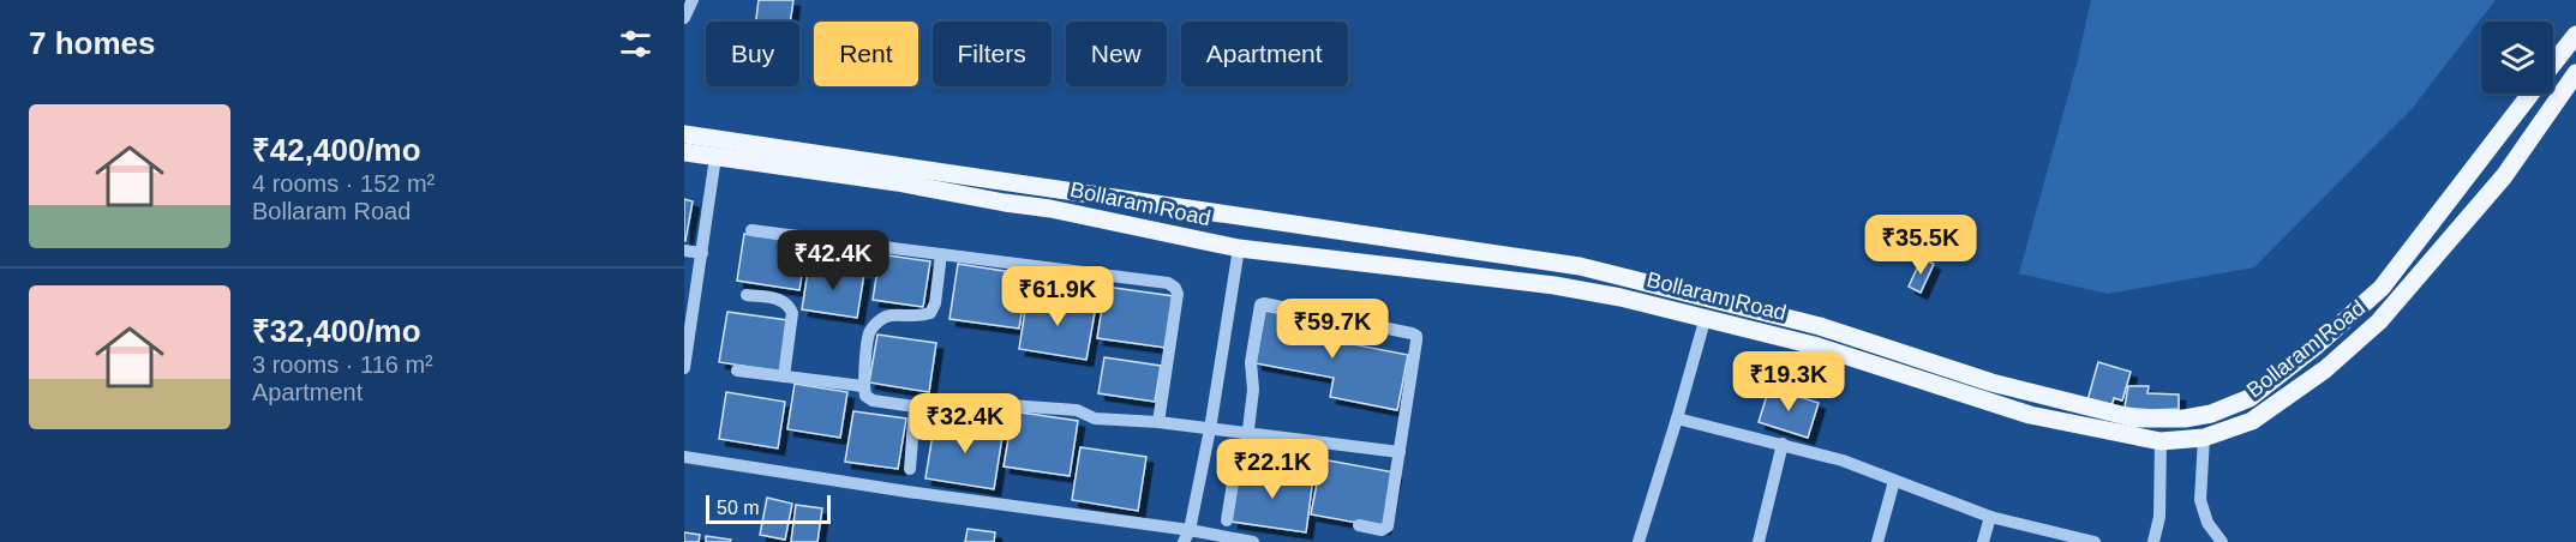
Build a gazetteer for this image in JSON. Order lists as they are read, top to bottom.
{
  "streets": {
    "main road": ["Bollaram Road"]
  },
  "scale_bar": "50 m",
  "page": {
    "heading": "7 homes",
    "chip": [
      "Buy",
      "Rent",
      "Filters",
      "New",
      "Apartment"
    ],
    "list": [
      {
        "name": "₹42,400/mo",
        "note": "4 rooms · 152 m² · Bollaram Road"
      },
      {
        "name": "₹32,400/mo",
        "note": "3 rooms · 116 m² · Apartment"
      }
    ],
    "price": [
      "₹35.5K",
      "₹42.4K",
      "₹61.9K",
      "₹59.7K",
      "₹19.3K",
      "₹32.4K",
      "₹22.1K"
    ],
    "scale": "50 m"
  }
}
